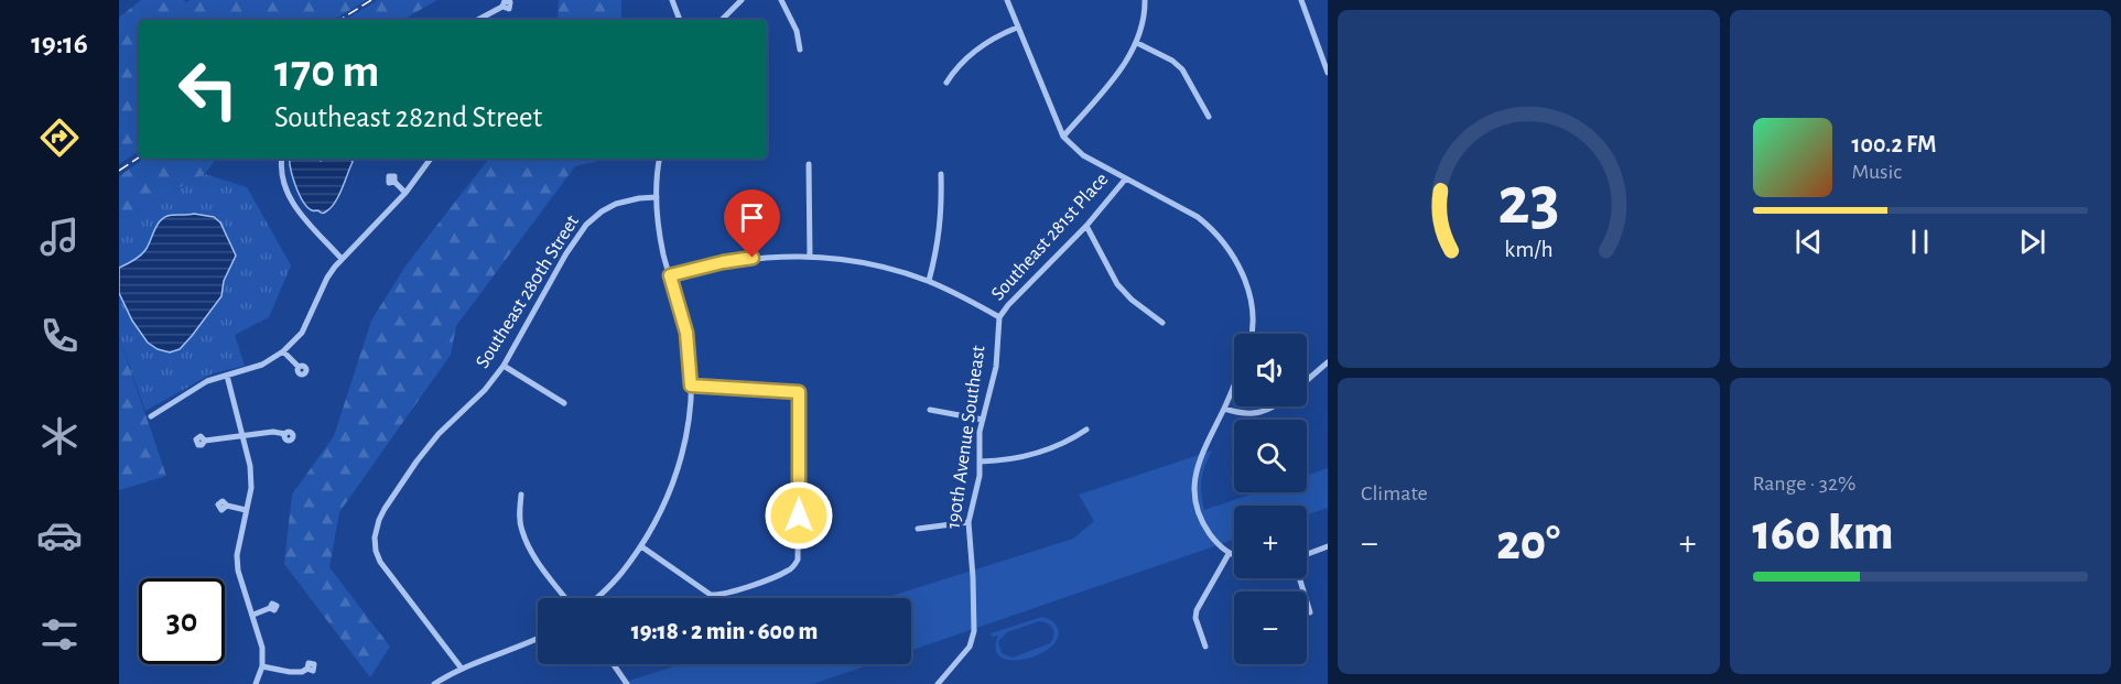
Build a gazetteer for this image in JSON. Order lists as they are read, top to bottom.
{
  "streets": {
    "street": ["Southeast 281st Place", "Southeast 280th Street", "190th Avenue Southeast"]
  },
  "crossings": [
    ["Southeast 281st Place", "190th Avenue Southeast"]
  ],
  "page": {
    "tabs": "19:16",
    "turn": ["170 m", "Southeast 282nd Street"],
    "song": ["100.2 FM", "Music"],
    "map_buttons": ["+", "−"],
    "tile": [
      "Climate",
      ["Range · 32%", "160 km"]
    ],
    "heat": ["−", "20°", "+"],
    "limit": "30",
    "trip": "19:18 · 2 min · 600 m",
    "gauge": ["23", "km/h"]
  }
}
